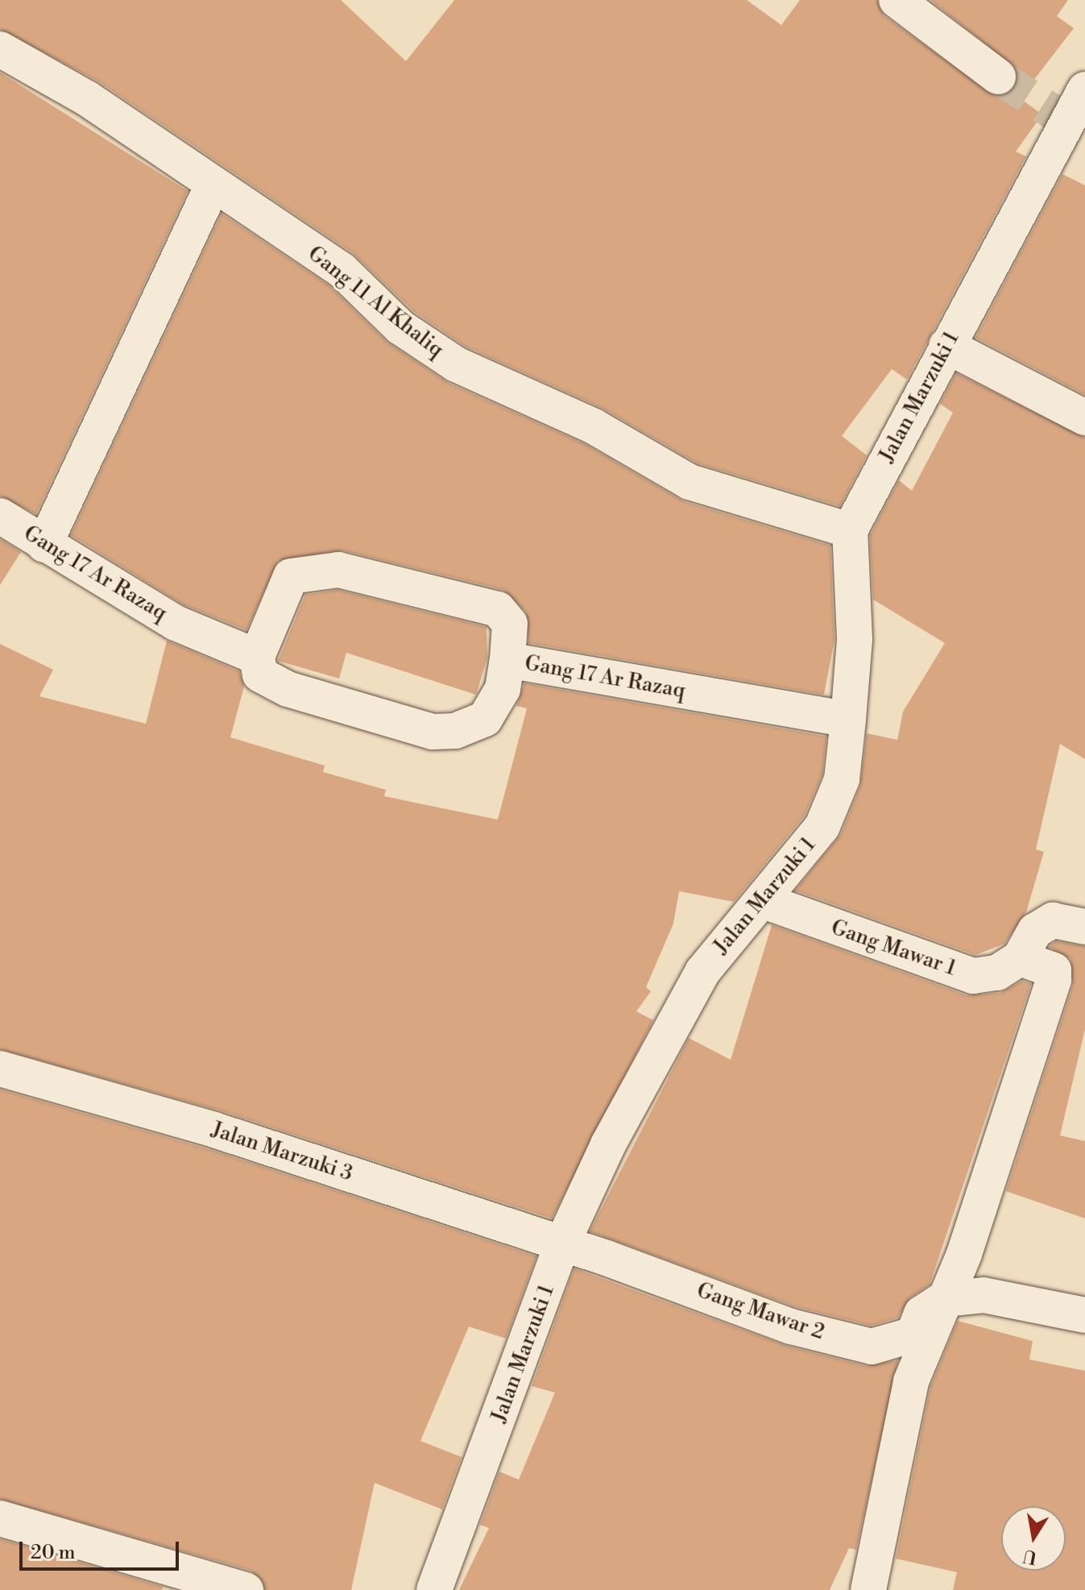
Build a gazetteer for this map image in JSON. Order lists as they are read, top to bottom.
{
  "streets": {
    "street": [
      "Gang 11 Al Khaliq",
      "Jalan Marzuki 1",
      "Gang 17 Ar Razaq",
      "Gang Mawar 1",
      "Jalan Marzuki 3",
      "Gang Mawar 2"
    ]
  },
  "crossings": [
    ["Gang 11 Al Khaliq", "Jalan Marzuki 1"],
    ["Jalan Marzuki 1", "Gang 17 Ar Razaq"],
    ["Jalan Marzuki 1", "Gang Mawar 1"],
    ["Jalan Marzuki 1", "Jalan Marzuki 3"],
    ["Jalan Marzuki 1", "Gang Mawar 2"],
    ["Jalan Marzuki 3", "Gang Mawar 2"]
  ],
  "scale_bar": "20 m",
  "north": "bottom"
}
